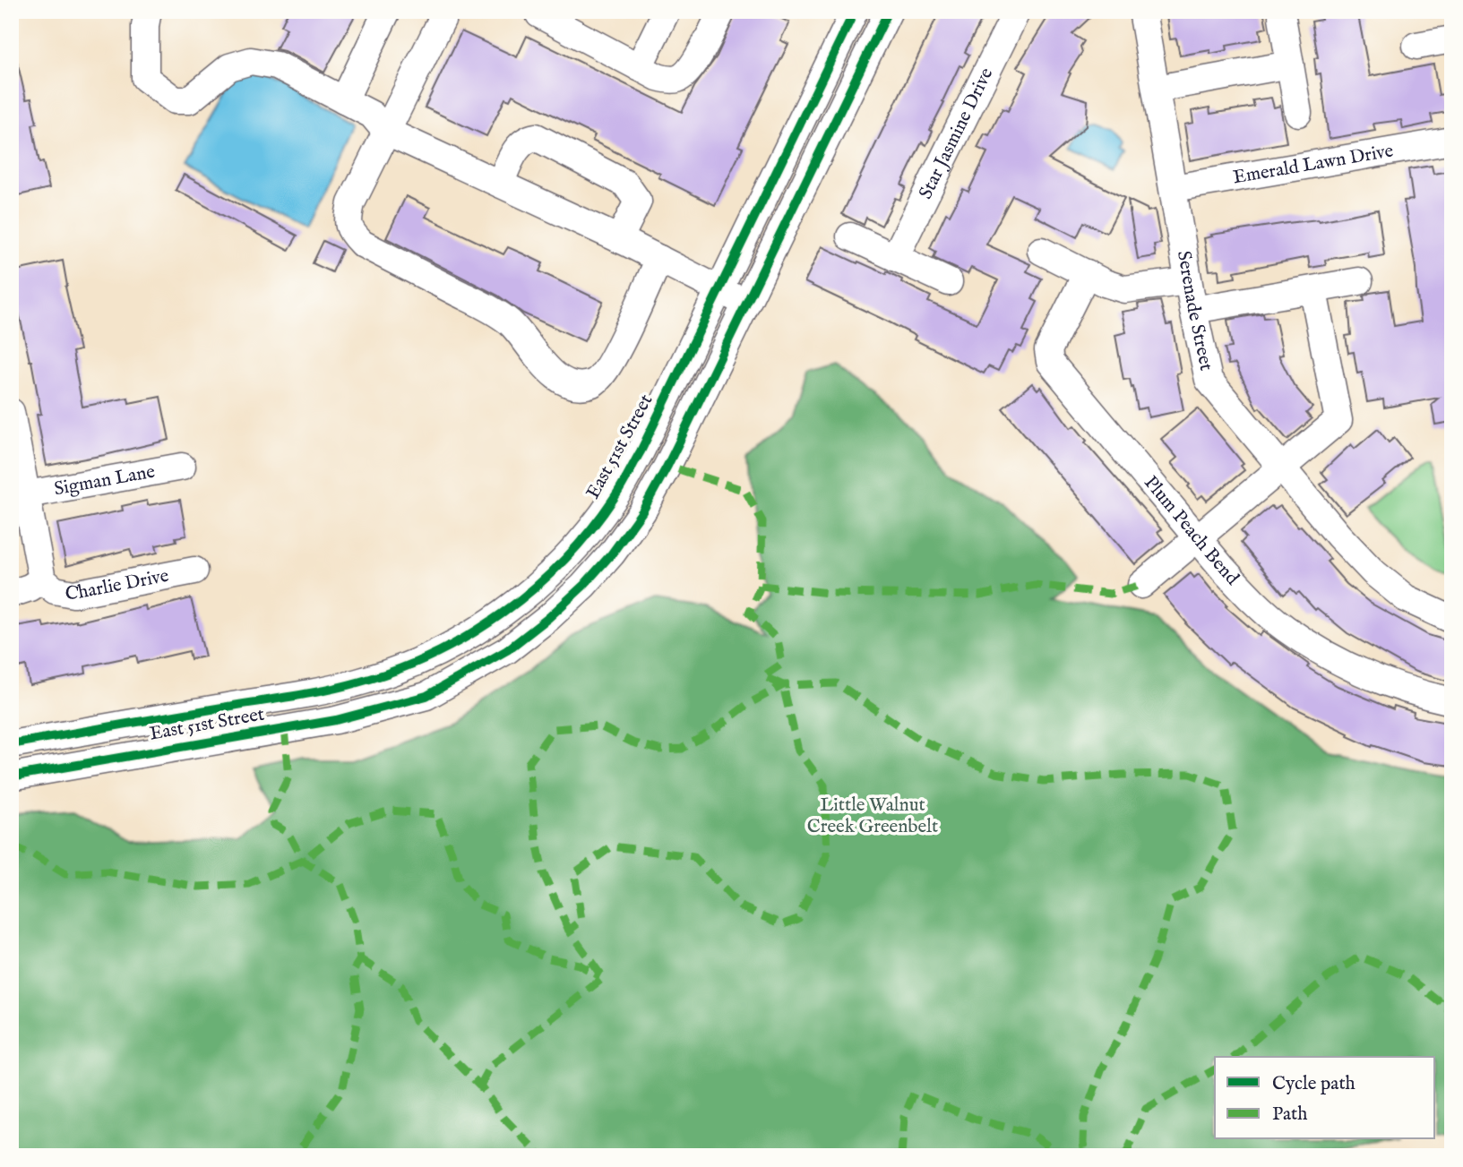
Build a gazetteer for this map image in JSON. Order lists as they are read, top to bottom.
{
  "streets": {
    "street": [
      "Star Jasmine Drive",
      "Emerald Lawn Drive",
      "Serenade Street",
      "East 51st Street",
      "Sigman Lane",
      "Plum Peach Bend",
      "Charlie Drive"
    ]
  },
  "crossings": [
    ["Emerald Lawn Drive", "Serenade Street"]
  ],
  "parks": ["Little Walnut Creek Greenbelt"],
  "legend": ["Cycle path", "Path"]
}
